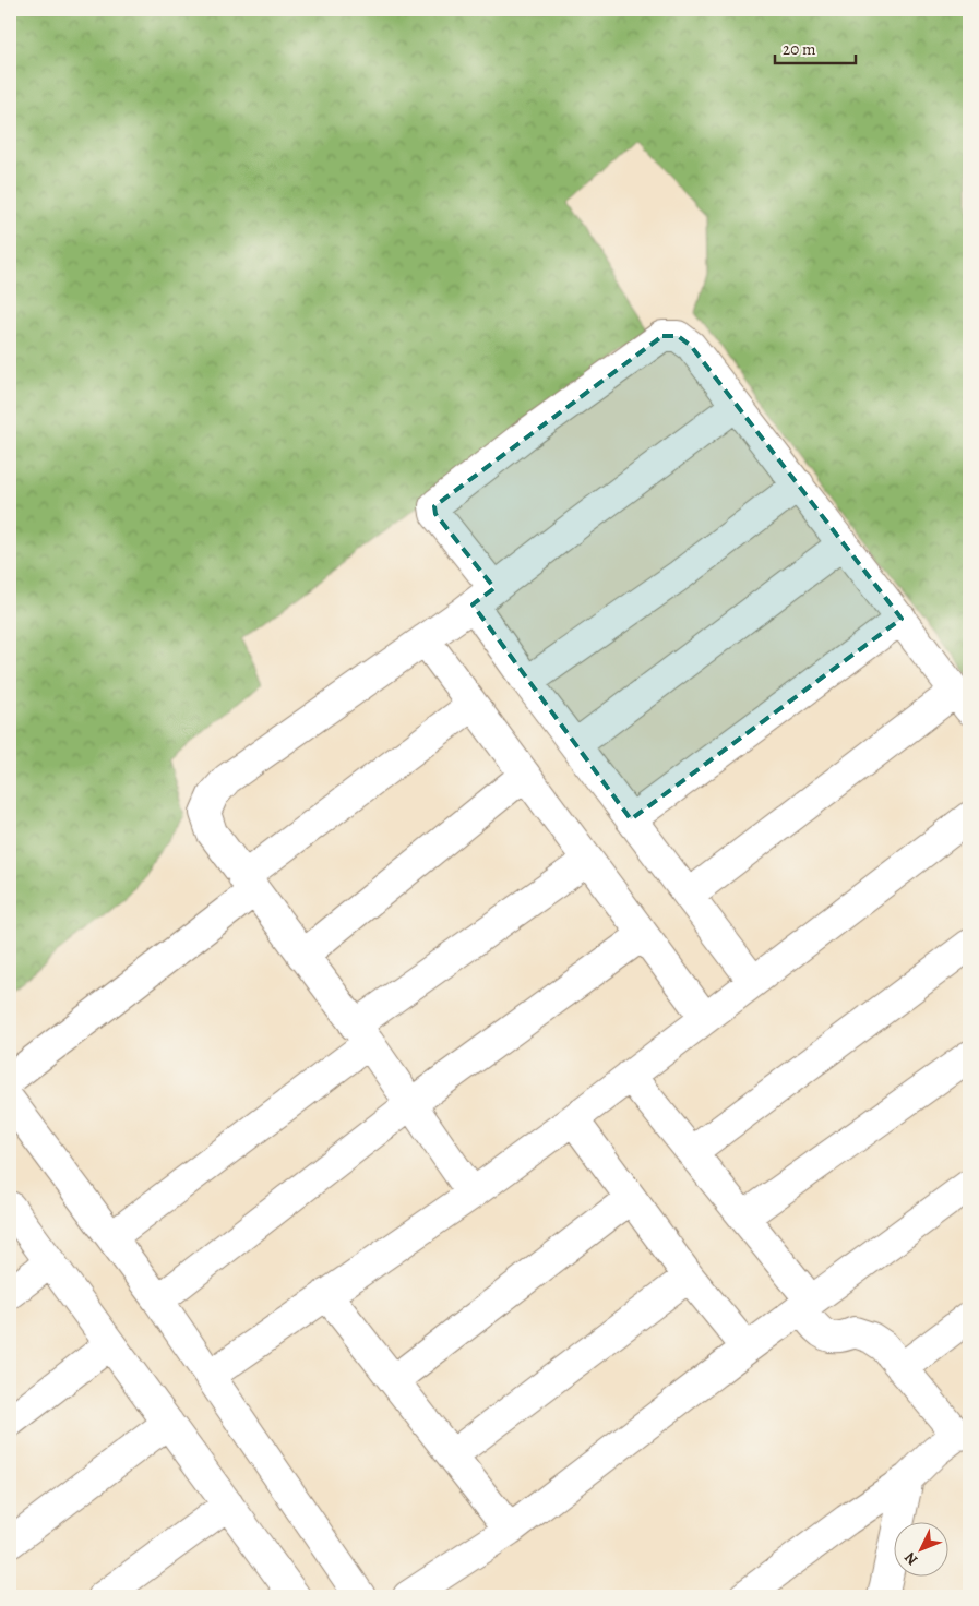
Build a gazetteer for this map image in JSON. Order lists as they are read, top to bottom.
{
  "scale_bar": "20 m",
  "north": "bottom left"
}
